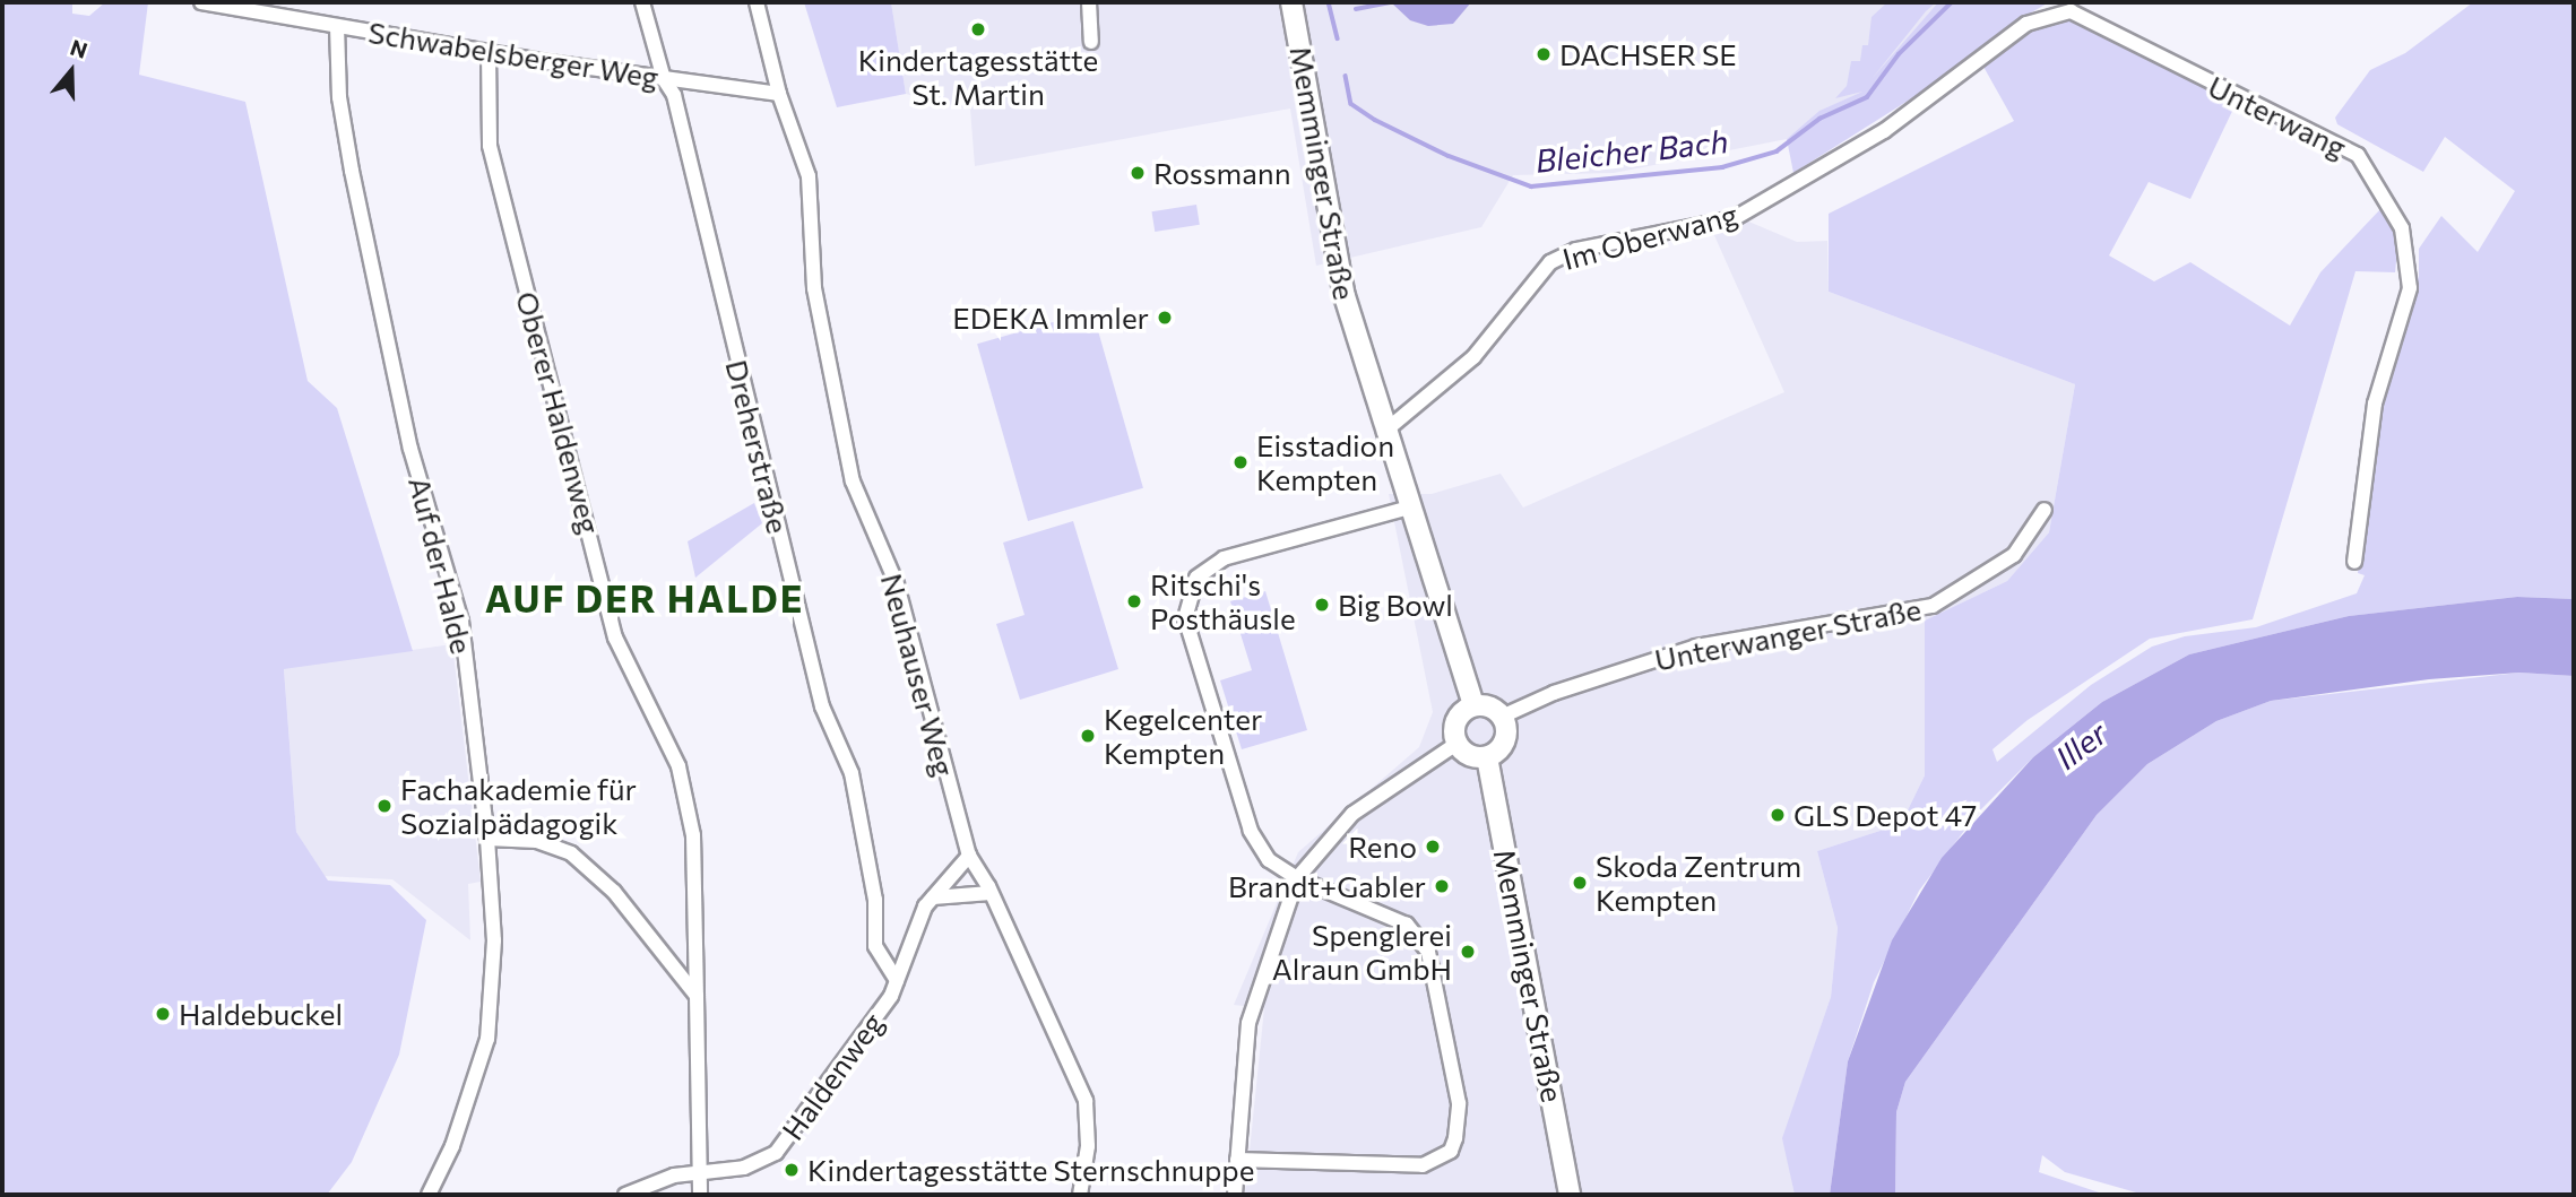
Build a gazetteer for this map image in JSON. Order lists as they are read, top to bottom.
{
  "streets": {
    "main road": ["Memminger Straße"],
    "street": [
      "Schwabelsberger Weg",
      "Unterwang",
      "Im Oberwang",
      "Oberer Haldenweg",
      "Dreherstraße",
      "Auf der Halde",
      "Unterwanger Straße",
      "Neuhauser Weg",
      "Haldenweg"
    ]
  },
  "crossings": [
    ["Schwabelsberger Weg", "Oberer Haldenweg"],
    ["Schwabelsberger Weg", "Dreherstraße"],
    ["Schwabelsberger Weg", "Auf der Halde"],
    ["Schwabelsberger Weg", "Neuhauser Weg"],
    ["Unterwang", "Im Oberwang"],
    ["Memminger Straße", "Im Oberwang"],
    ["Memminger Straße", "Unterwanger Straße"],
    ["Oberer Haldenweg", "Haldenweg"],
    ["Dreherstraße", "Haldenweg"],
    ["Neuhauser Weg", "Haldenweg"]
  ],
  "districts": ["AUF DER HALDE"],
  "water": ["Bleicher Bach", "Iller"],
  "places": [
    "Kindertagesstätte St. Martin",
    "DACHSER SE",
    "Rossmann",
    "EDEKA Immler",
    "Eisstadion Kempten",
    "Ritschi's Posthäusle",
    "Big Bowl",
    "Kegelcenter Kempten",
    "Fachakademie für Sozialpädagogik",
    "GLS Depot 47",
    "Reno",
    "Skoda Zentrum Kempten",
    "Brandt+Gabler",
    "Spenglerei Alraun GmbH",
    "Haldebuckel",
    "Kindertagesstätte Sternschnuppe"
  ],
  "north": "top"
}
